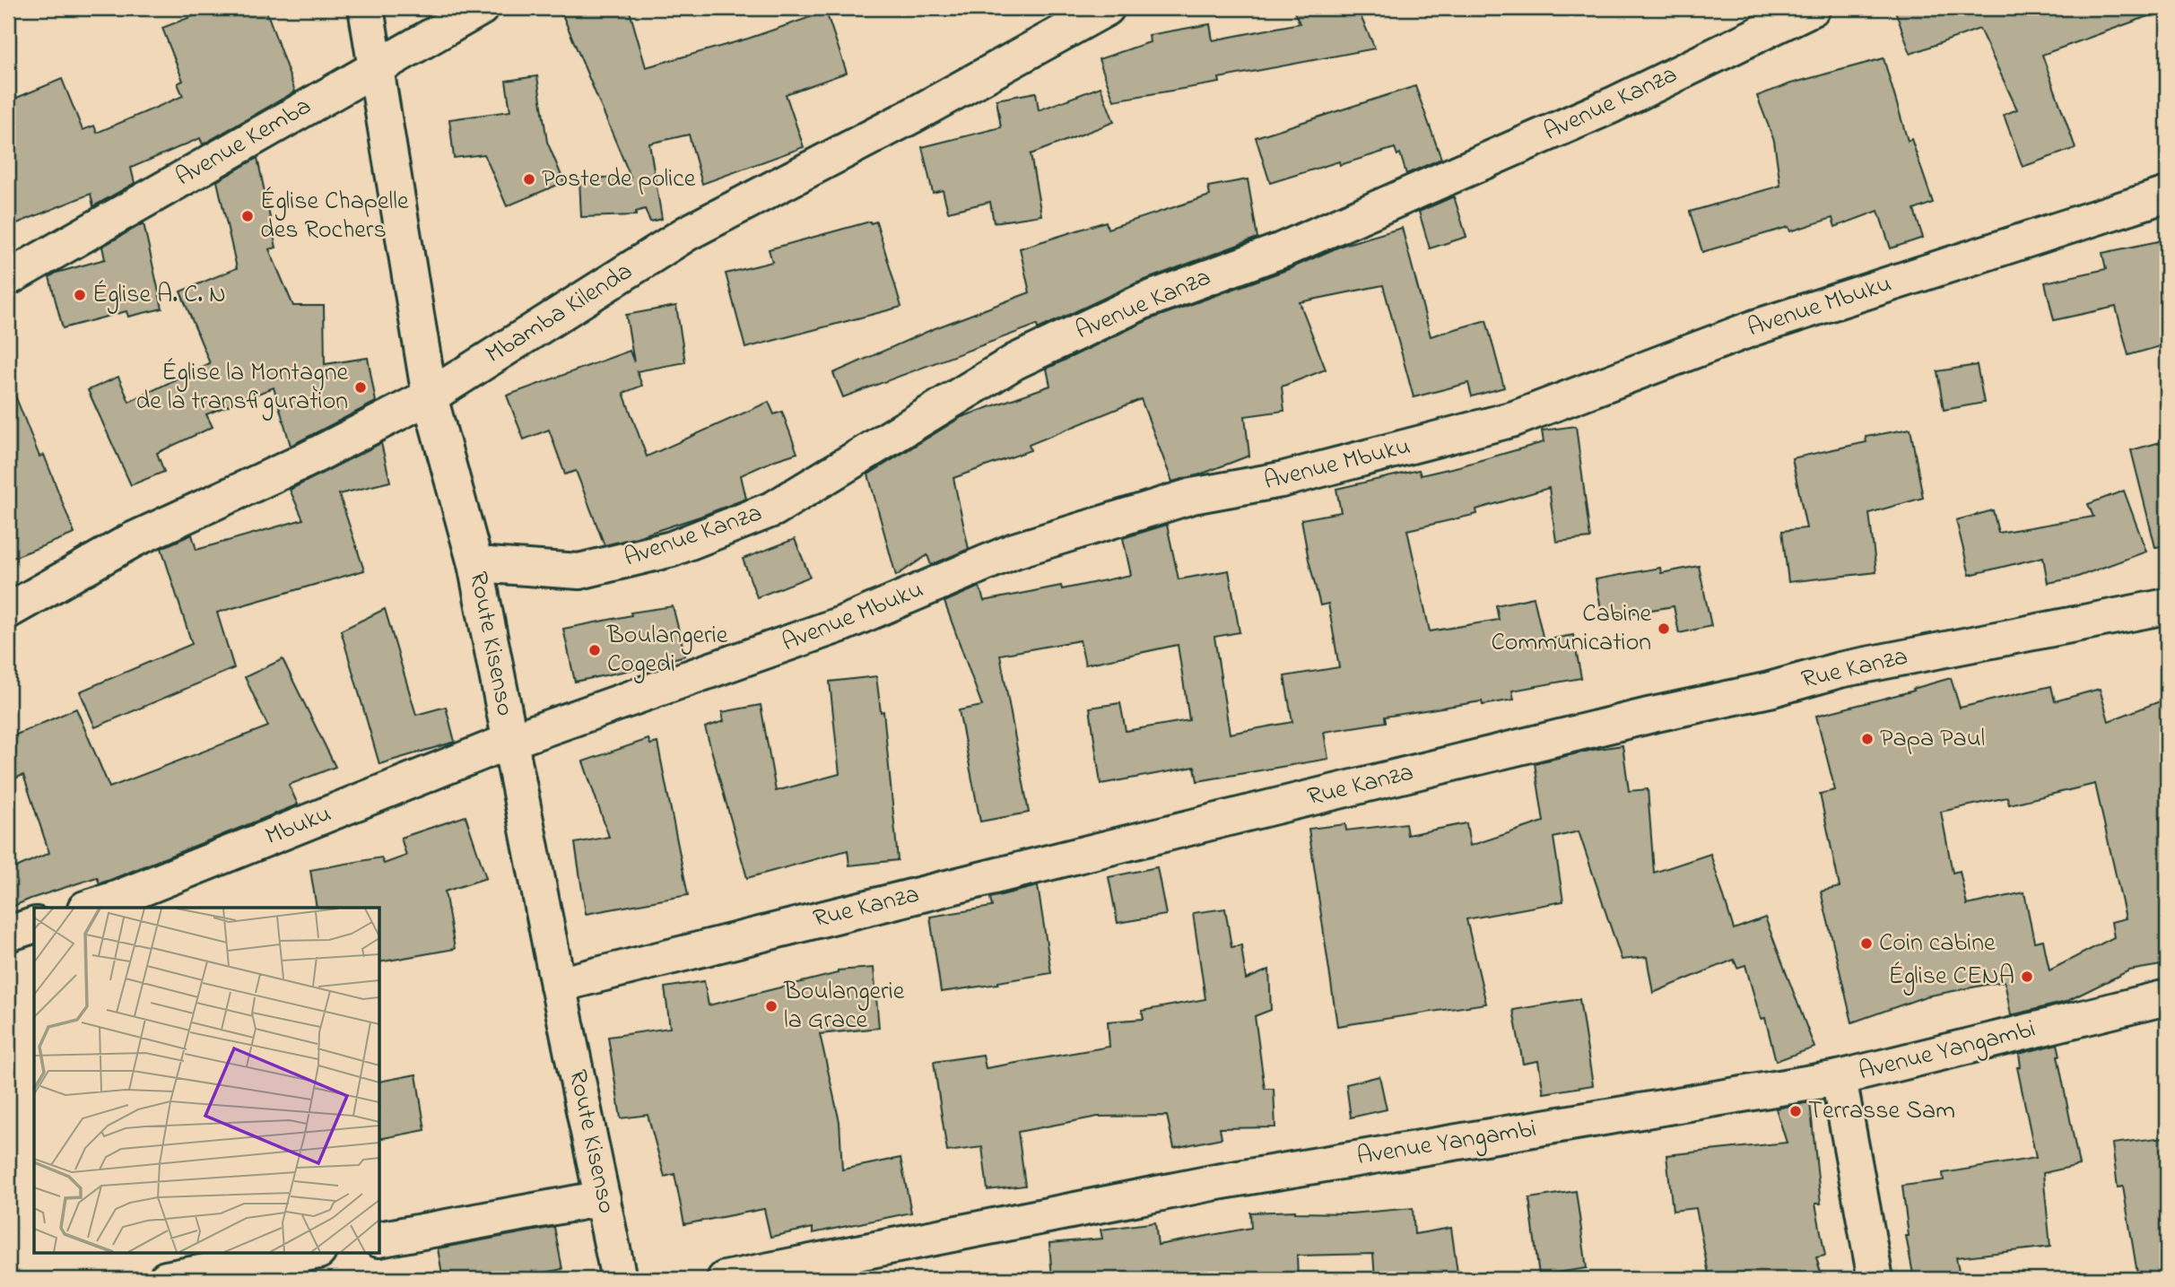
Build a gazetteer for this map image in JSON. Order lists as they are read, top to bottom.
{
  "streets": {
    "street": [
      "Avenue Kanza",
      "Avenue Kemba",
      "Avenue Mbuku",
      "Mbamba Kilenda",
      "Route Kisenso",
      "Rue Kanza",
      "Mbuku",
      "Avenue Yangambi"
    ]
  },
  "crossings": [
    ["Avenue Kanza", "Route Kisenso"],
    ["Avenue Kemba", "Route Kisenso"],
    ["Avenue Mbuku", "Route Kisenso"],
    ["Avenue Mbuku", "Mbuku"],
    ["Mbamba Kilenda", "Route Kisenso"],
    ["Route Kisenso", "Rue Kanza"],
    ["Route Kisenso", "Mbuku"]
  ],
  "places": [
    "Poste de police",
    "Église Chapelle des Rochers",
    "Église A. C. N",
    "Église la Montagne de la transfiguration",
    "Cabine Communication",
    "Boulangerie Cogedi",
    "Papa Paul",
    "Coin cabine",
    "Église CENA",
    "Boulangerie la Grace",
    "Terrasse Sam"
  ]
}
